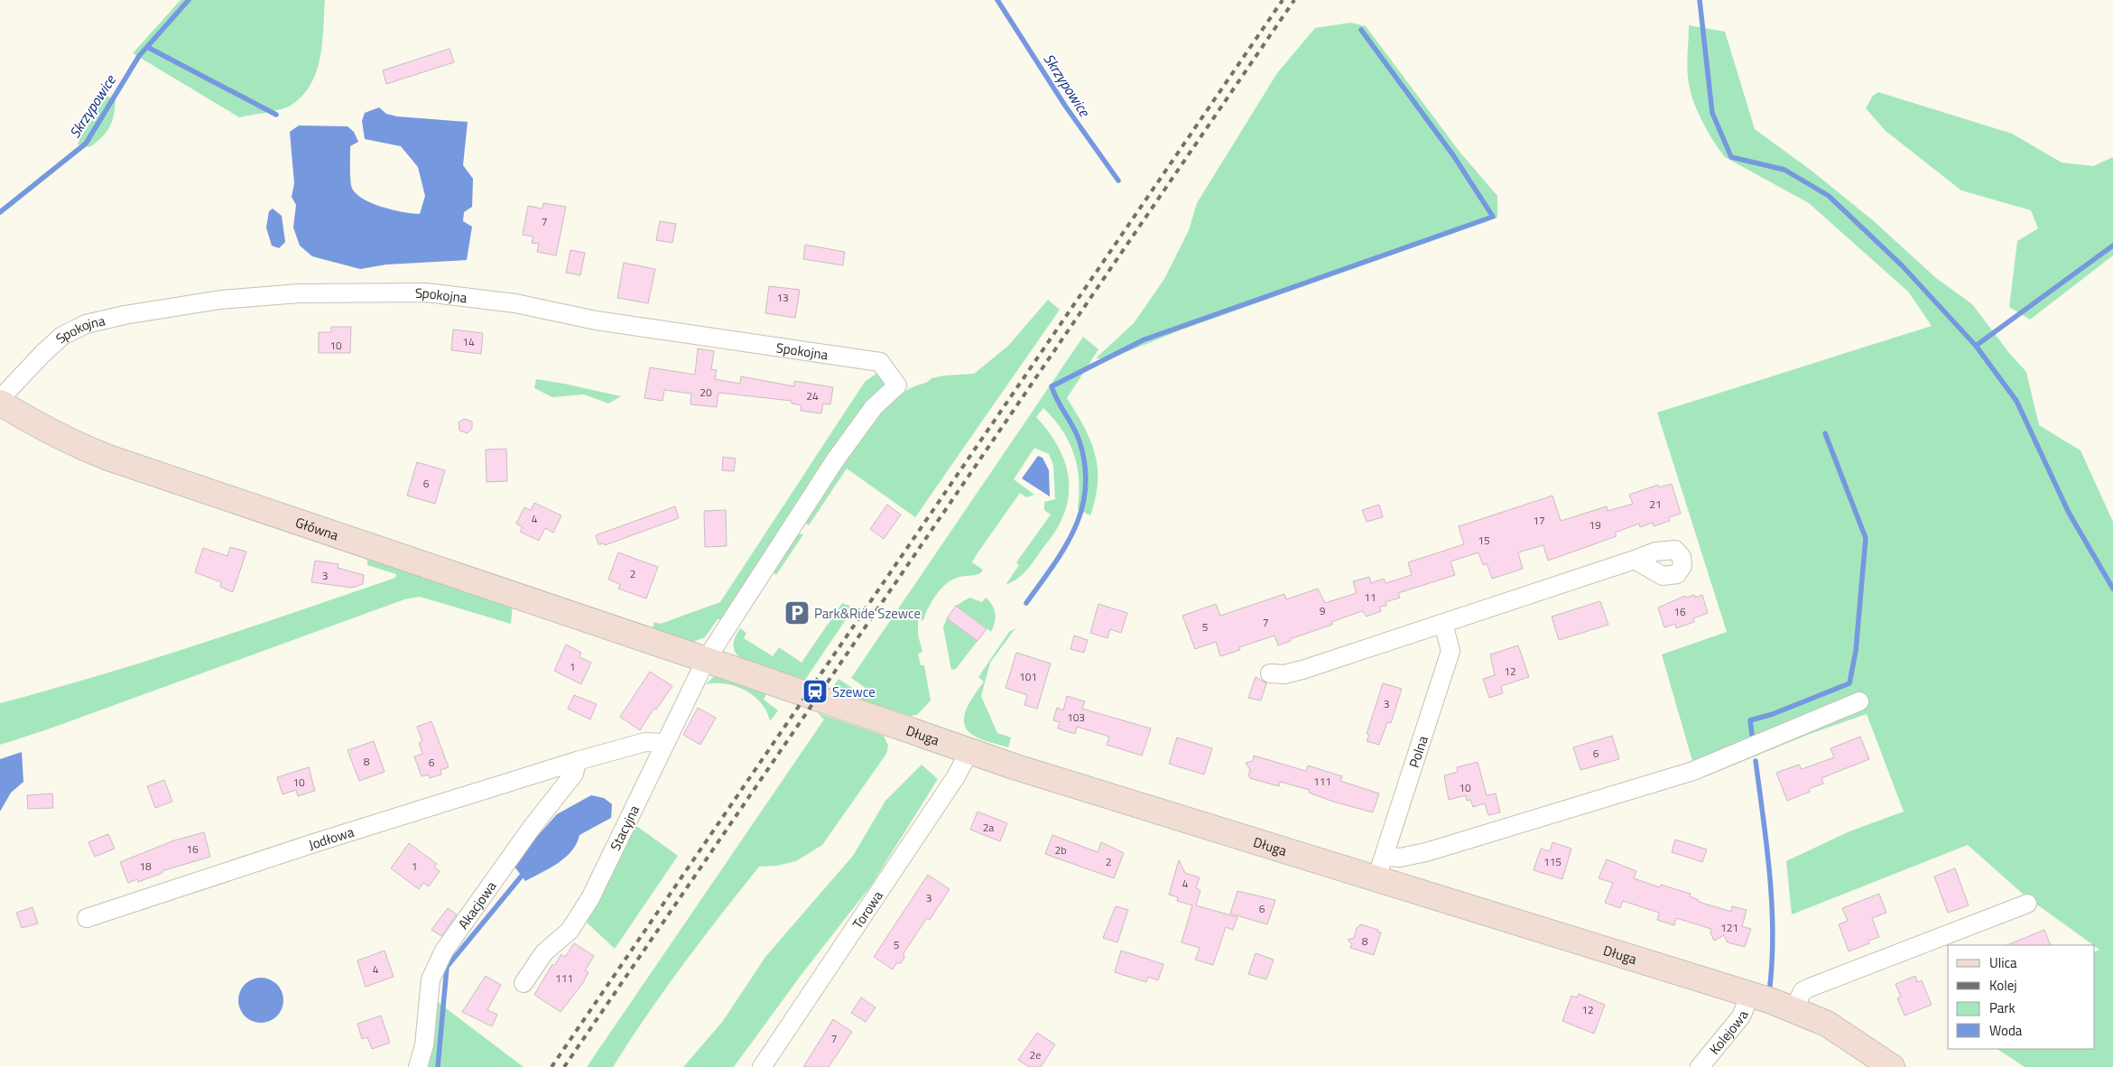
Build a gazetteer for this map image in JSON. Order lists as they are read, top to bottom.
{
  "streets": {
    "street": [
      "Spokojna",
      "Główna",
      "Długa",
      "Polna",
      "Stacyjna",
      "Jodłowa",
      "Akacjowa",
      "Torowa",
      "Kolejowa"
    ]
  },
  "crossings": [
    ["Spokojna", "Główna"],
    ["Spokojna", "Stacyjna"],
    ["Główna", "Długa"],
    ["Długa", "Polna"],
    ["Długa", "Stacyjna"],
    ["Długa", "Torowa"],
    ["Długa", "Kolejowa"],
    ["Stacyjna", "Jodłowa"],
    ["Jodłowa", "Akacjowa"]
  ],
  "water": ["Skrzypowice"],
  "places": {
    "parking": ["Park&Ride Szewce"],
    "station": ["Szewce"]
  },
  "house_numbers": [
    "7",
    "13",
    "14",
    "10",
    "20",
    "24",
    "6",
    "21",
    "4",
    "17",
    "19",
    "15",
    "2",
    "3",
    "11",
    "9",
    "16",
    "7",
    "5",
    "1",
    "12",
    "101",
    "3",
    "103",
    "6",
    "8",
    "6",
    "111",
    "10",
    "10",
    "2a",
    "16",
    "2b",
    "2",
    "115",
    "18",
    "1",
    "4",
    "3",
    "6",
    "121",
    "8",
    "5",
    "4",
    "111",
    "12",
    "7",
    "2e"
  ],
  "legend": [
    "Ulica",
    "Kolej",
    "Park",
    "Woda"
  ]
}
